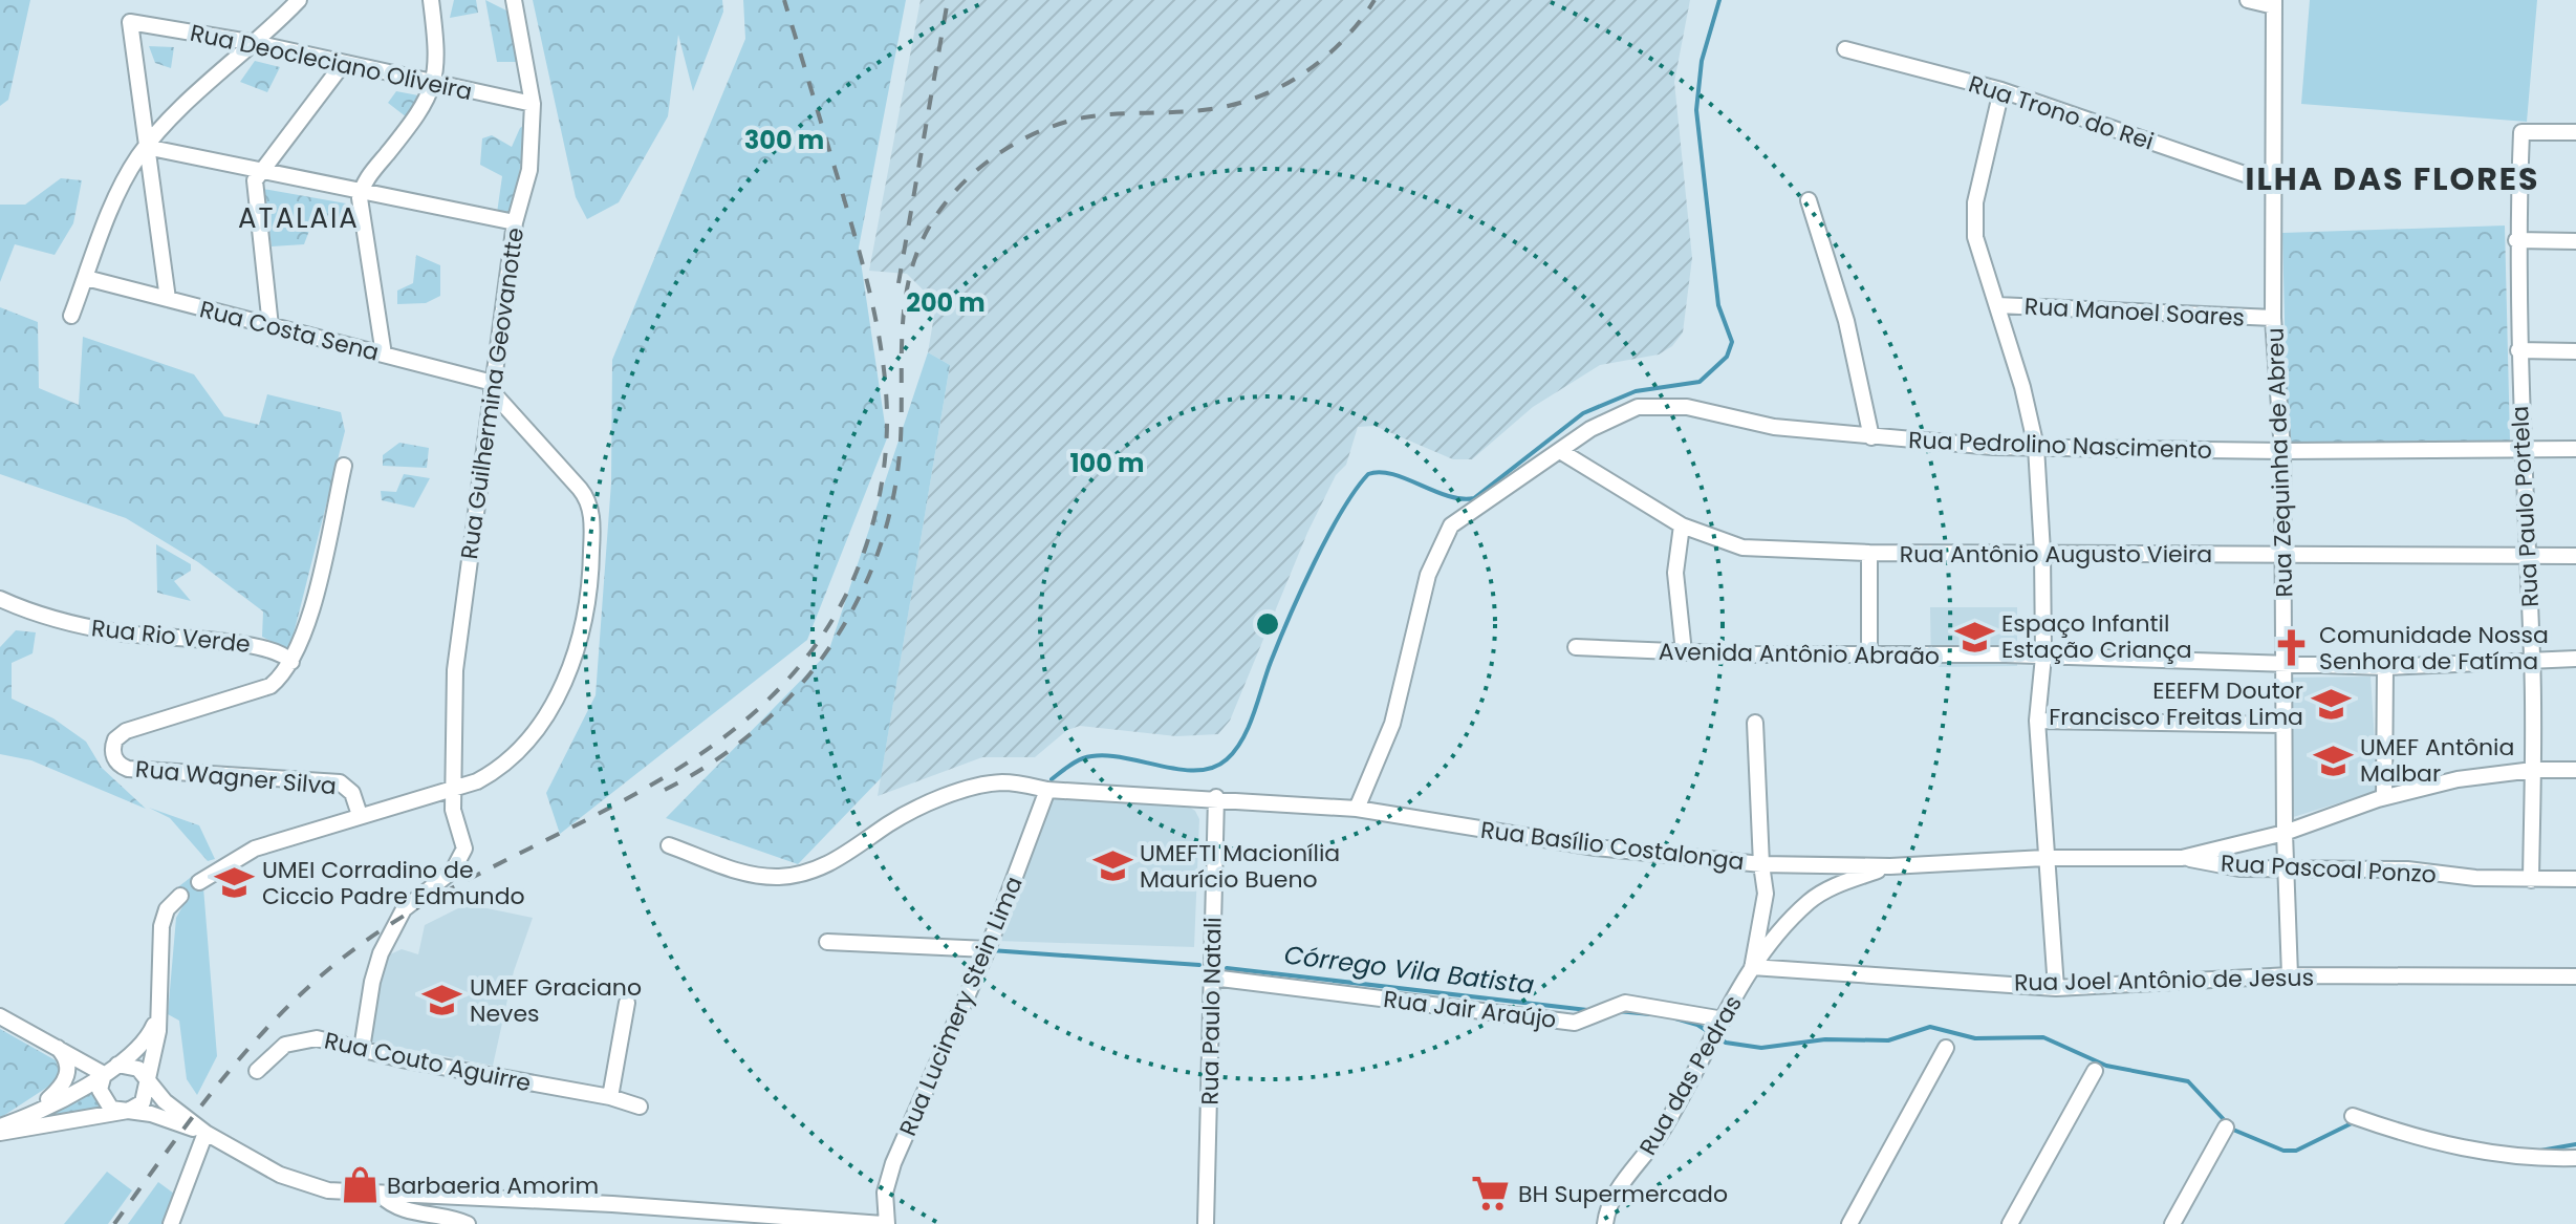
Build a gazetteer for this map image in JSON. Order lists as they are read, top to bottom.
{
  "streets": {
    "street": [
      "Rua Deocleciano Oliveira",
      "Rua Trono do Rei",
      "Rua Manoel Soares",
      "Rua Costa Sena",
      "Rua Guilhermina Geovanotte",
      "Rua Pedrolino Nascimento",
      "Rua Zequinha de Abreu",
      "Rua Paulo Portela",
      "Rua Antônio Augusto Vieira",
      "Rua Rio Verde",
      "Avenida Antônio Abraão",
      "Rua Wagner Silva",
      "Rua Basílio Costalonga",
      "Rua Pascoal Ponzo",
      "Rua Joel Antônio de Jesus",
      "Rua Lucimery Stein Lima",
      "Rua Jair Araújo",
      "Rua Paulo Natali",
      "Rua Couto Aguirre",
      "Rua das Pedras"
    ]
  },
  "crossings": [
    ["Rua Deocleciano Oliveira", "Rua Guilhermina Geovanotte"],
    ["Rua Trono do Rei", "Rua Zequinha de Abreu"],
    ["Rua Manoel Soares", "Rua Zequinha de Abreu"],
    ["Rua Costa Sena", "Rua Guilhermina Geovanotte"],
    ["Rua Guilhermina Geovanotte", "Rua Couto Aguirre"],
    ["Rua Pedrolino Nascimento", "Rua Zequinha de Abreu"],
    ["Rua Pedrolino Nascimento", "Rua Paulo Portela"],
    ["Rua Pedrolino Nascimento", "Rua Antônio Augusto Vieira"],
    ["Rua Pedrolino Nascimento", "Rua Basílio Costalonga"],
    ["Rua Zequinha de Abreu", "Rua Antônio Augusto Vieira"],
    ["Rua Zequinha de Abreu", "Avenida Antônio Abraão"],
    ["Rua Zequinha de Abreu", "Rua Basílio Costalonga"],
    ["Rua Zequinha de Abreu", "Rua Pascoal Ponzo"],
    ["Rua Zequinha de Abreu", "Rua Joel Antônio de Jesus"],
    ["Rua Paulo Portela", "Rua Antônio Augusto Vieira"],
    ["Rua Paulo Portela", "Avenida Antônio Abraão"],
    ["Rua Paulo Portela", "Rua Basílio Costalonga"],
    ["Rua Paulo Portela", "Rua Pascoal Ponzo"],
    ["Rua Rio Verde", "Rua Wagner Silva"],
    ["Rua Basílio Costalonga", "Rua Pascoal Ponzo"],
    ["Rua Basílio Costalonga", "Rua Lucimery Stein Lima"],
    ["Rua Basílio Costalonga", "Rua Paulo Natali"],
    ["Rua Basílio Costalonga", "Rua das Pedras"],
    ["Rua Joel Antônio de Jesus", "Rua das Pedras"],
    ["Rua Jair Araújo", "Rua Paulo Natali"],
    ["Rua Jair Araújo", "Rua das Pedras"]
  ],
  "districts": ["ILHA DAS FLORES", "ATALAIA"],
  "water": ["Córrego Vila Batista"],
  "places": {
    "school or university": [
      "Espaço Infantil Estação Criança",
      "EEEFM Doutor Francisco Freitas Lima",
      "UMEF Antônia Malbar",
      "UMEFTI Macionília Maurício Bueno",
      "UMEI Corradino de Ciccio Padre Edmundo",
      "UMEF Graciano Neves"
    ],
    "church": ["Comunidade Nossa Senhora de Fatíma"],
    "shop": ["Barbaeria Amorim"],
    "supermarket": ["BH Supermercado"]
  },
  "rings": ["300 m", "200 m", "100 m"]
}
